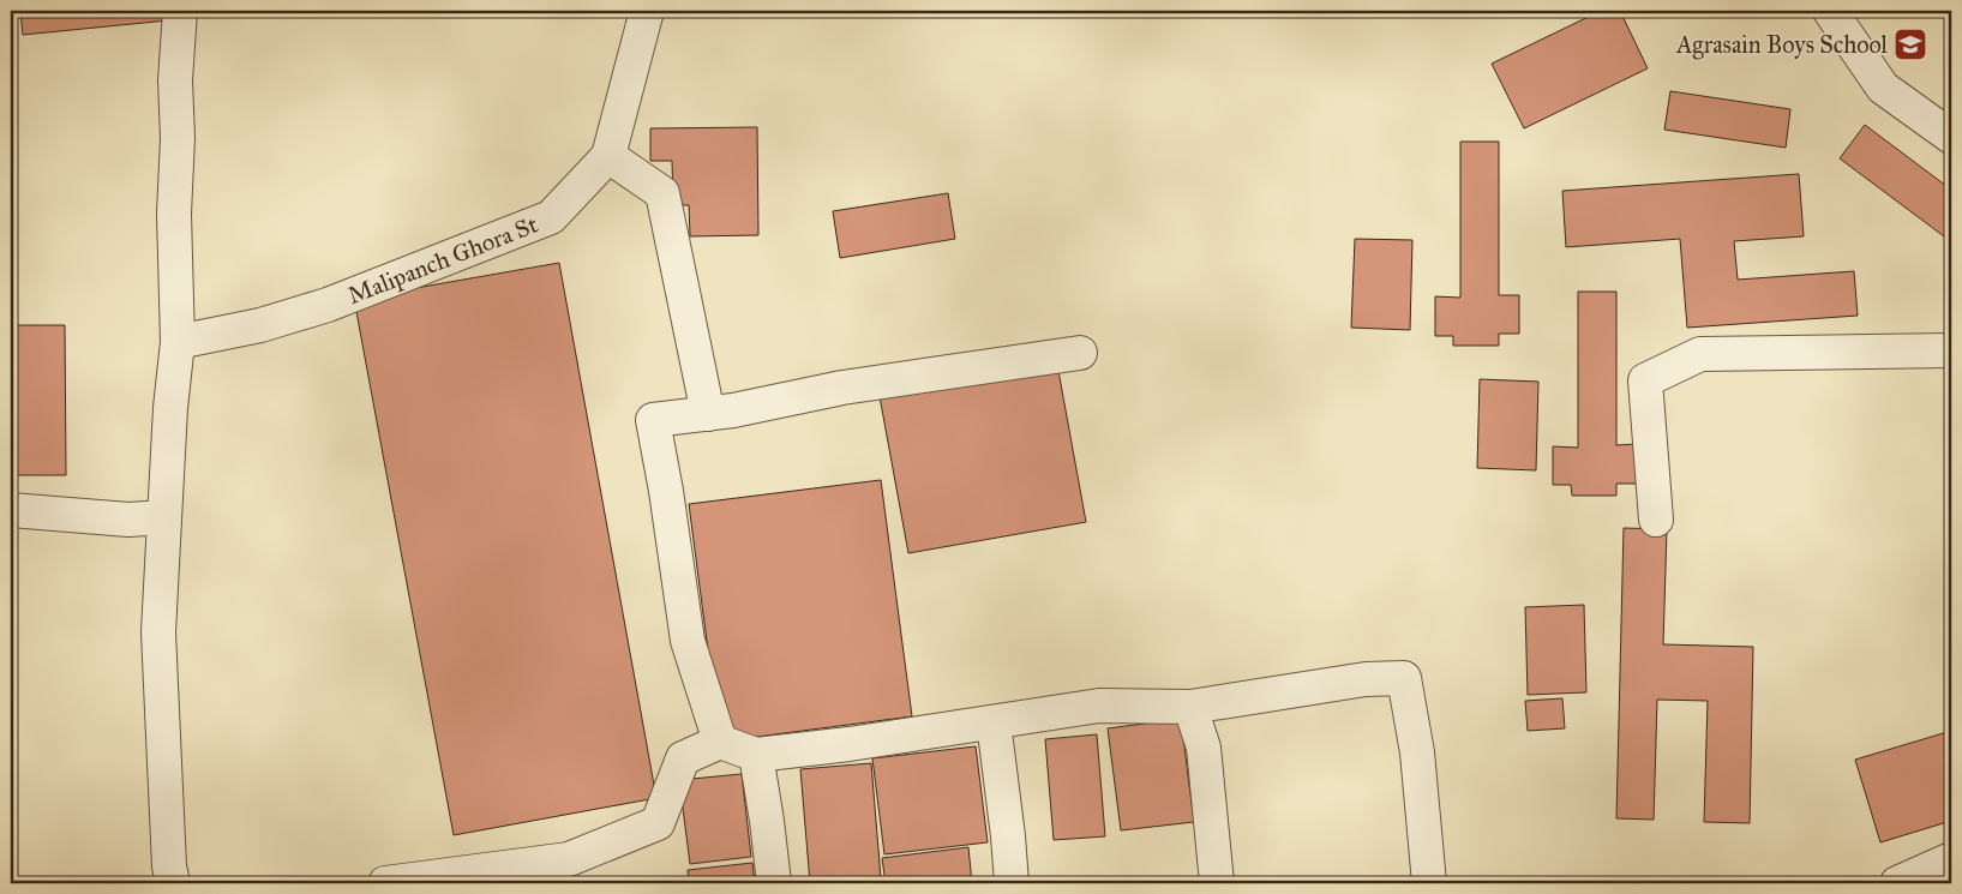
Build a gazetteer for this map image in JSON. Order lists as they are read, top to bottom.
{
  "streets": {
    "street": ["Malipanch Ghora St"]
  },
  "places": {
    "school or university": ["Agrasain Boys School"]
  }
}
